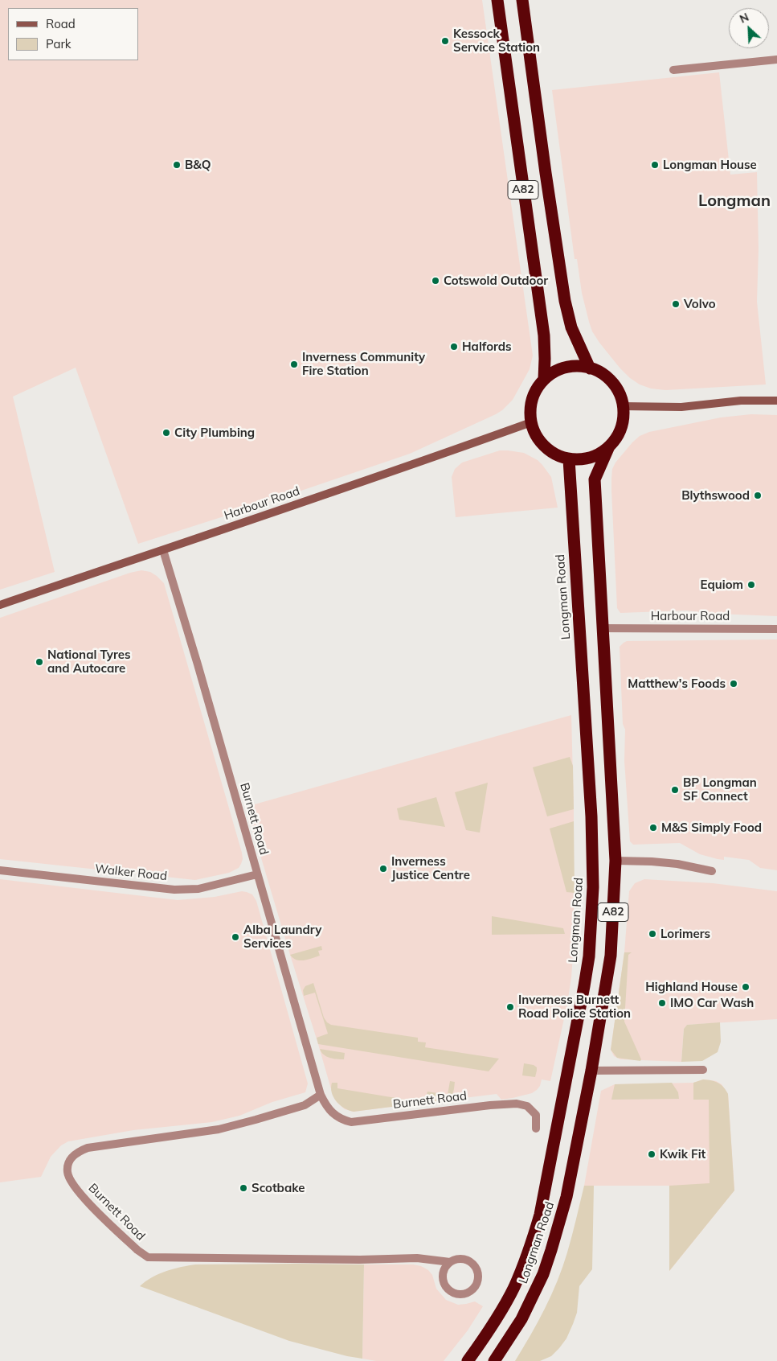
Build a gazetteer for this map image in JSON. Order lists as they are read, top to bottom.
{
  "streets": {
    "highway": ["A82", "Longman Road"],
    "street": ["Harbour Road", "Burnett Road", "Walker Road"]
  },
  "crossings": [
    ["A82", "Harbour Road"],
    ["A82", "Longman Road"],
    ["Harbour Road", "Longman Road"],
    ["Harbour Road", "Burnett Road"],
    ["Burnett Road", "Walker Road"]
  ],
  "districts": ["Longman"],
  "places": [
    "Kessock Service Station",
    "B&Q",
    "Longman House",
    "Cotswold Outdoor",
    "Volvo",
    "Halfords",
    "Inverness Community Fire Station",
    "City Plumbing",
    "Blythswood",
    "Equiom",
    "National Tyres and Autocare",
    "Matthew's Foods",
    "BP Longman SF Connect",
    "M&S Simply Food",
    "Inverness Justice Centre",
    "Lorimers",
    "Alba Laundry Services",
    "Highland House",
    "IMO Car Wash",
    "Inverness Burnett Road Police Station",
    "Kwik Fit",
    "Scotbake"
  ],
  "legend": ["Road", "Park"],
  "north": "top left"
}
